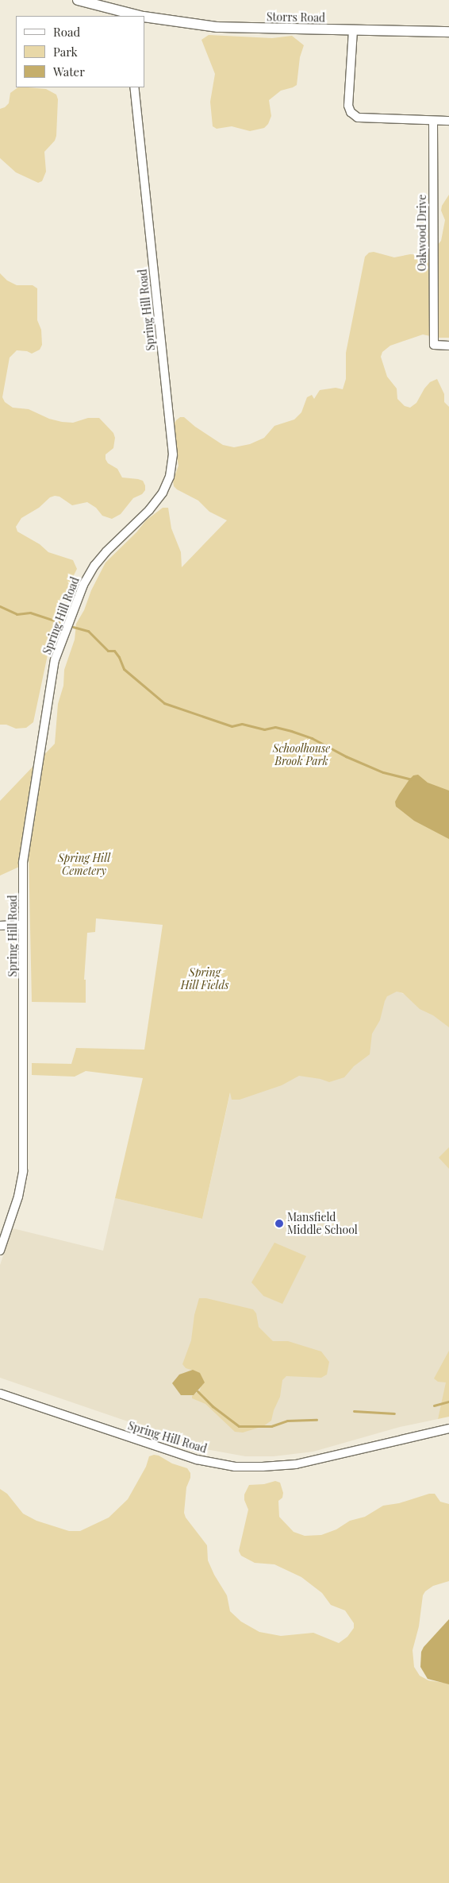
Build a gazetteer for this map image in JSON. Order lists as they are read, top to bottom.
{
  "streets": {
    "main road": ["Storrs Road"],
    "street": ["Oakwood Drive", "Spring Hill Road"]
  },
  "parks": ["Schoolhouse Brook Park", "Spring Hill Cemetery", "Spring Hill Fields"],
  "places": ["Mansfield Middle School"],
  "legend": ["Road", "Park", "Water"]
}
